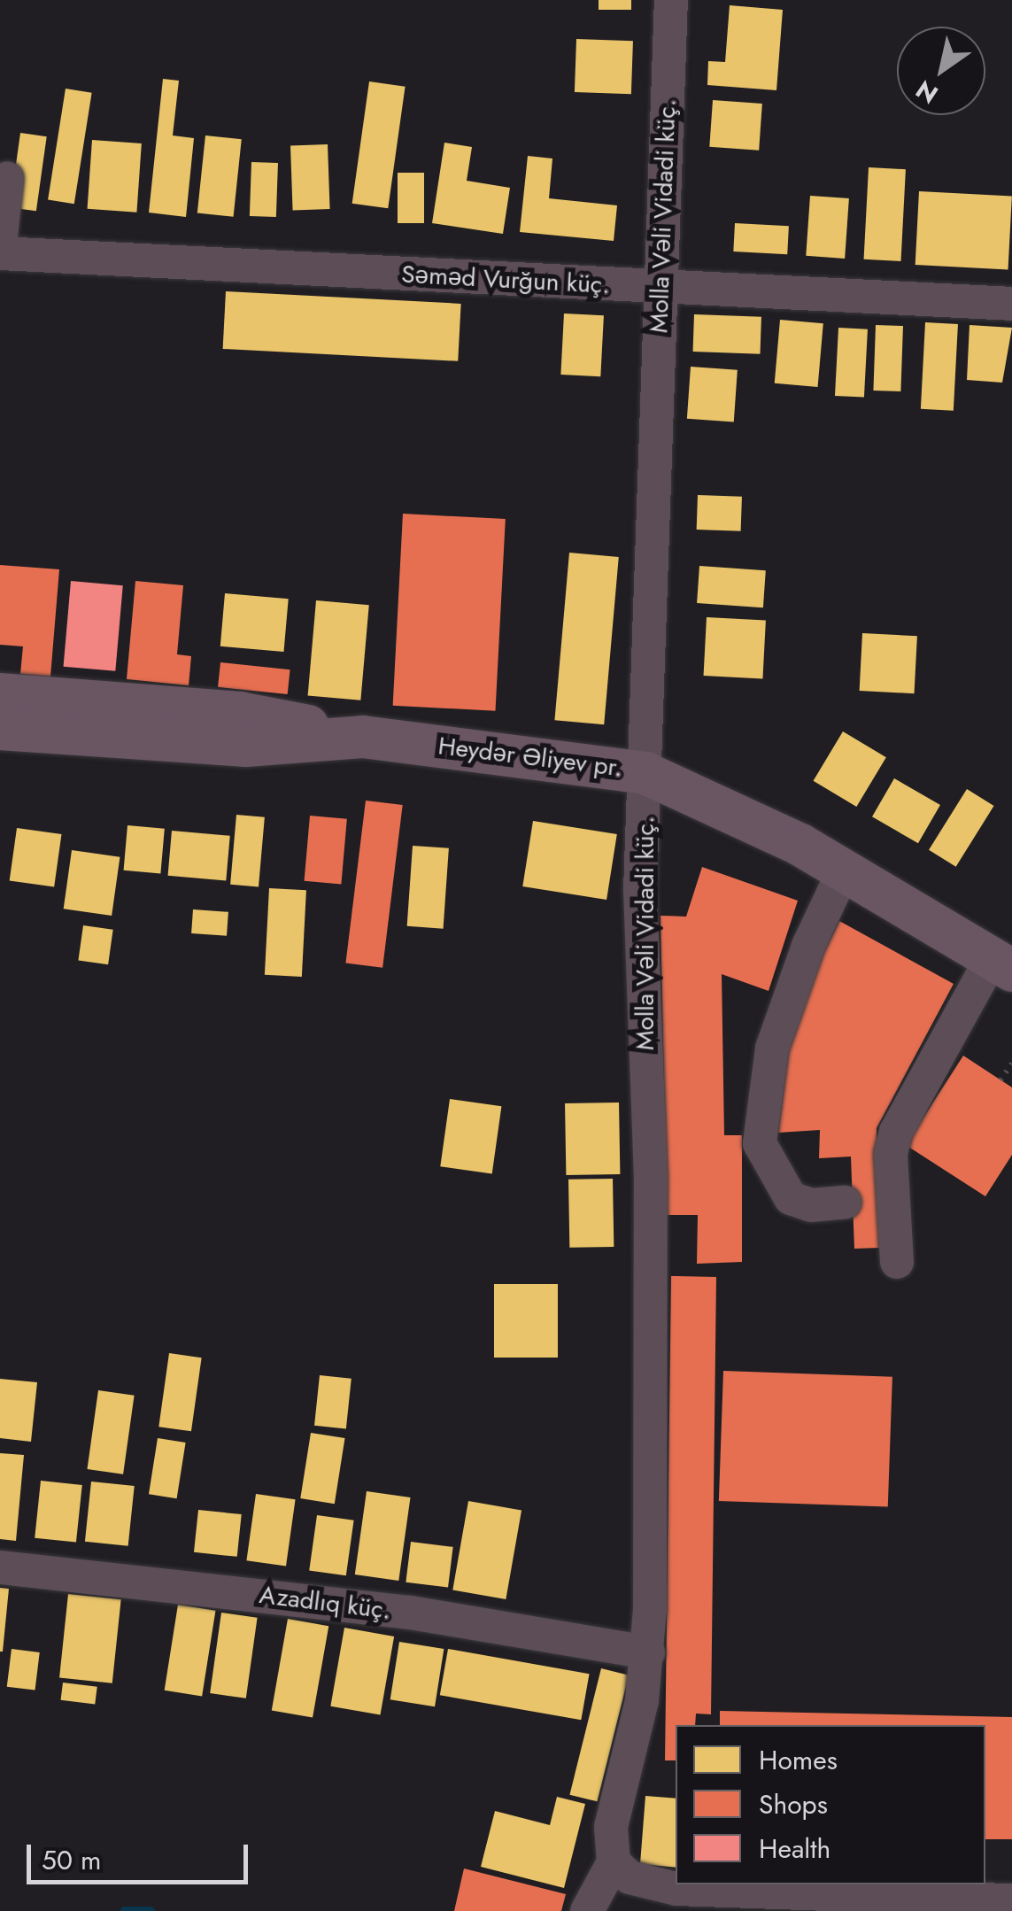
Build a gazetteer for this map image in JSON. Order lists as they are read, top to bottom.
{
  "streets": {
    "main road": ["Heydər Əliyev pr."],
    "street": ["Molla Vəli Vidadi küç.", "Səməd Vurğun küç.", "Azadlıq küç."]
  },
  "crossings": [
    ["Molla Vəli Vidadi küç.", "Səməd Vurğun küç."],
    ["Molla Vəli Vidadi küç.", "Heydər Əliyev pr."],
    ["Molla Vəli Vidadi küç.", "Azadlıq küç."]
  ],
  "legend": ["Homes", "Shops", "Health"],
  "scale_bar": "50 m",
  "north": "bottom left"
}
